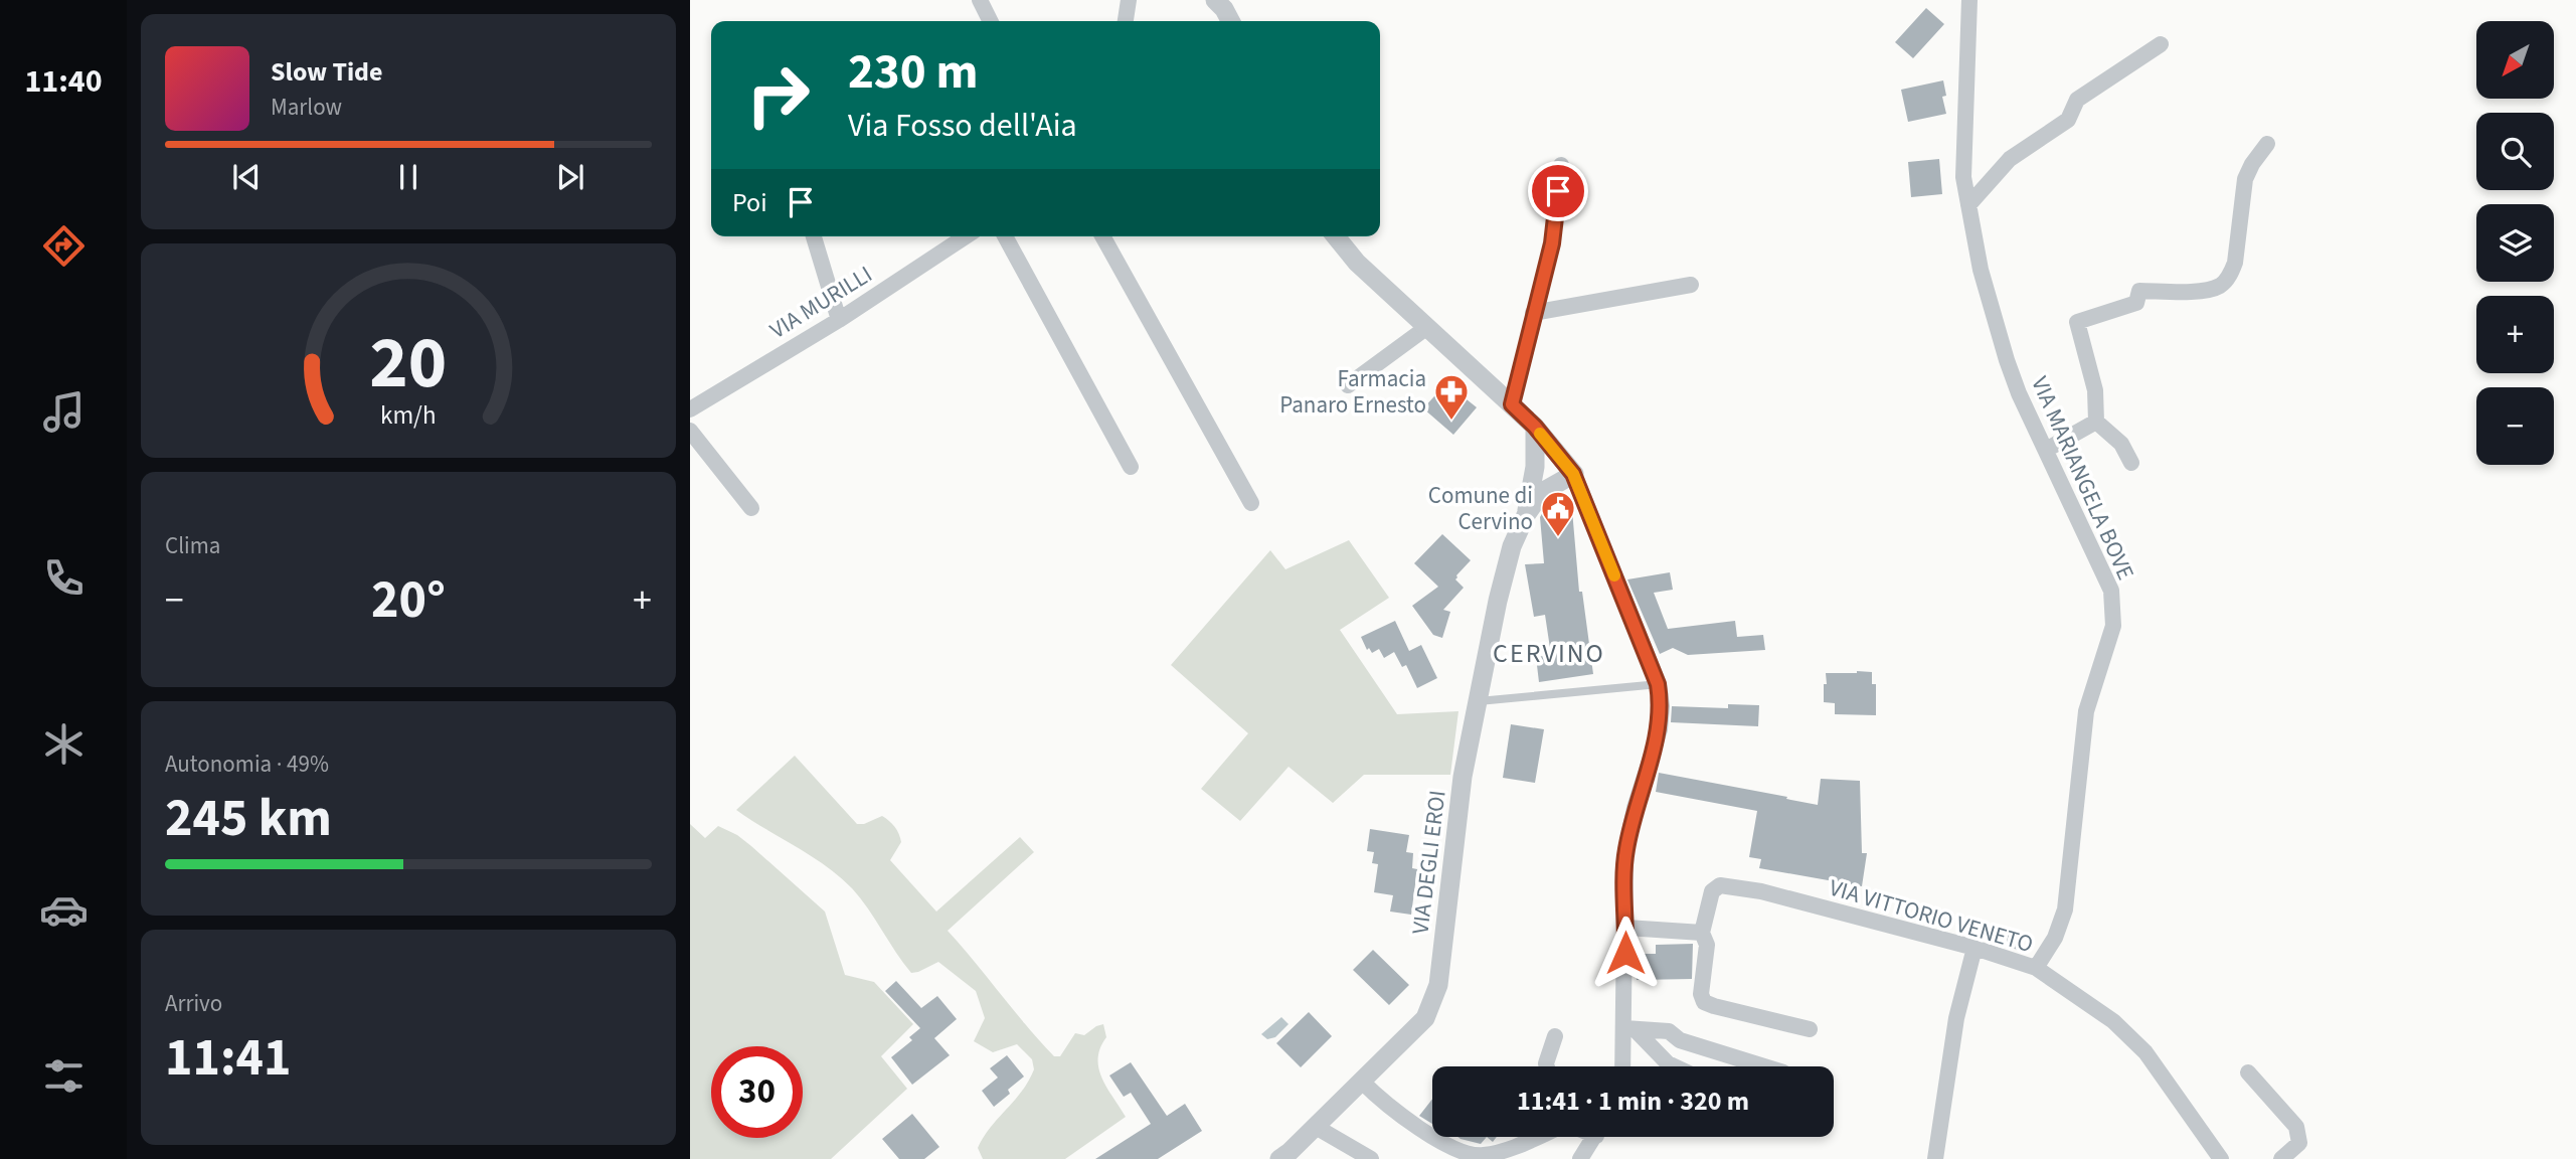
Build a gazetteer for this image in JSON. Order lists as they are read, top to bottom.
{
  "streets": {
    "street": [
      "VIA MURILLI",
      "VIA MARIANGELA BOVE",
      "VIA DEGLI EROI",
      "VIA VITTORIO VENETO"
    ]
  },
  "crossings": [
    ["VIA MARIANGELA BOVE", "VIA VITTORIO VENETO"]
  ],
  "districts": ["CERVINO"],
  "places": {
    "pharmacy": ["Farmacia Panaro Ernesto"],
    "public building": ["Comune di Cervino"]
  },
  "north": "bottom left",
  "page": {
    "tabs": "11:40",
    "map_buttons": ["+", "−"],
    "turn": ["230 m", "Via Fosso dell'Aia"],
    "song": ["Slow Tide", "Marlow"],
    "then": "Poi",
    "tile": [
      "Clima",
      ["Autonomia · 49%", "245 km"],
      ["Arrivo", "11:41"]
    ],
    "heat": ["−", "20°", "+"],
    "limit": "30",
    "trip": "11:41 · 1 min · 320 m",
    "gauge": ["20", "km/h"]
  }
}
